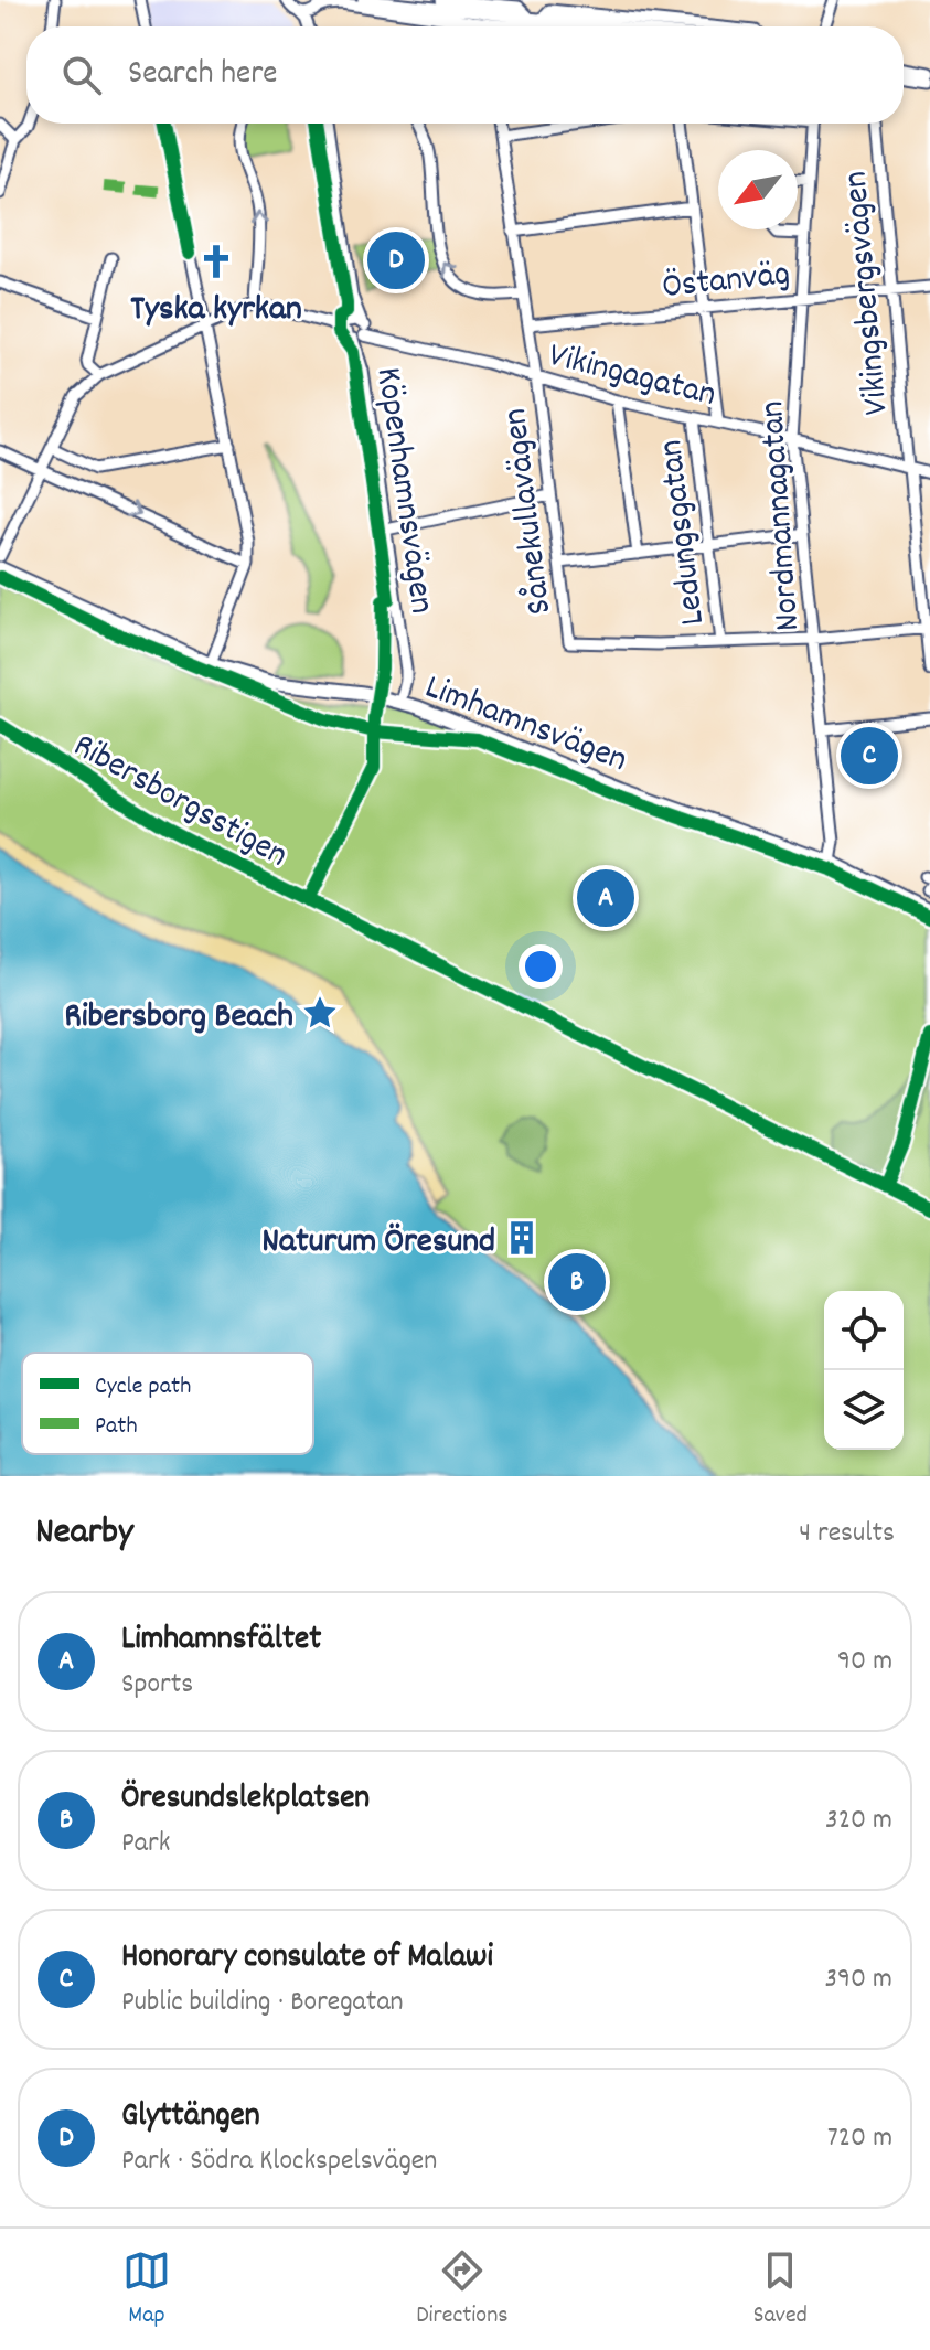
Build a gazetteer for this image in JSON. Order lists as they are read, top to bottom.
{
  "streets": {
    "main road": ["Limhamnsvägen"],
    "street": [
      "Östanväg",
      "Vikingsbergsvägen",
      "Vikingagatan",
      "Köpenhamnsvägen",
      "Sånekullavägen",
      "Nordmannagatan",
      "Ledungsgatan"
    ],
    "cycle path": ["Ribersborgsstigen"]
  },
  "crossings": [
    ["Östanväg", "Vikingsbergsvägen"],
    ["Östanväg", "Sånekullavägen"],
    ["Östanväg", "Nordmannagatan"],
    ["Vikingsbergsvägen", "Vikingagatan"],
    ["Vikingagatan", "Köpenhamnsvägen"],
    ["Vikingagatan", "Sånekullavägen"],
    ["Vikingagatan", "Nordmannagatan"],
    ["Vikingagatan", "Ledungsgatan"],
    ["Köpenhamnsvägen", "Limhamnsvägen"],
    ["Sånekullavägen", "Ledungsgatan"],
    ["Nordmannagatan", "Limhamnsvägen"]
  ],
  "places": {
    "church": ["Tyska kyrkan"],
    "place": ["Ribersborg Beach"],
    "building": ["Naturum Öresund"]
  },
  "legend": ["Cycle path", "Path"],
  "north": "bottom left",
  "page": {
    "search": "Search here",
    "pins": [
      "D",
      "C",
      "A",
      "B"
    ],
    "heading": ["Nearby", "4 results"],
    "list": [
      {
        "mark": "A",
        "name": "Limhamnsfältet",
        "note": "Sports",
        "value": "90 m"
      },
      {
        "mark": "B",
        "name": "Öresundslekplatsen",
        "note": "Park",
        "value": "320 m"
      },
      {
        "mark": "C",
        "name": "Honorary consulate of Malawi",
        "note": "Public building · Boregatan",
        "value": "390 m"
      },
      {
        "mark": "D",
        "name": "Glyttängen",
        "note": "Park · Södra Klockspelsvägen",
        "value": "720 m"
      }
    ],
    "nav": ["Map", "Directions", "Saved"]
  }
}
